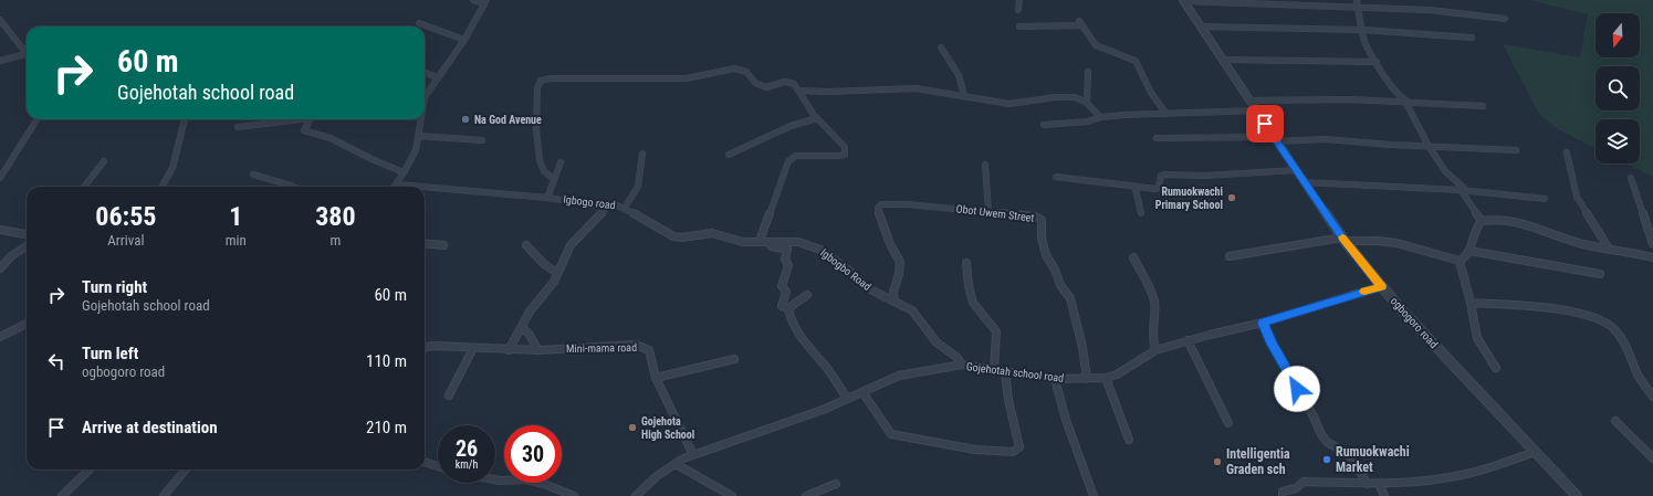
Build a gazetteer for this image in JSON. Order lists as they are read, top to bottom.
{
  "streets": {
    "street": [
      "Igbogo road",
      "Obot Uwem Street",
      "Igbogbo Road",
      "ogbogoro road",
      "Mini-mama road",
      "Gojehotah school road"
    ]
  },
  "crossings": [
    ["Igbogo road", "Igbogbo Road"],
    ["Obot Uwem Street", "Igbogbo Road"],
    ["Obot Uwem Street", "Gojehotah school road"],
    ["ogbogoro road", "Gojehotah school road"],
    ["Mini-mama road", "Gojehotah school road"]
  ],
  "places": [
    "Na God Avenue",
    "Rumuokwachi Primary School",
    "Gojehota High School",
    "Rumuokwachi Market",
    "Intelligentia Graden sch"
  ],
  "north": "bottom",
  "page": {
    "turn": ["60 m", "Gojehotah school road"],
    "eta": [
      "06:55",
      "Arrival",
      "1",
      "min",
      "380",
      "m"
    ],
    "list": [
      {
        "name": "Turn right",
        "note": "Gojehotah school road",
        "value": "60 m"
      },
      {
        "name": "Turn left",
        "note": "ogbogoro road",
        "value": "110 m"
      },
      {
        "name": "Arrive at destination",
        "value": "210 m"
      }
    ],
    "speed": "26 km/h",
    "limit": "30"
  }
}
